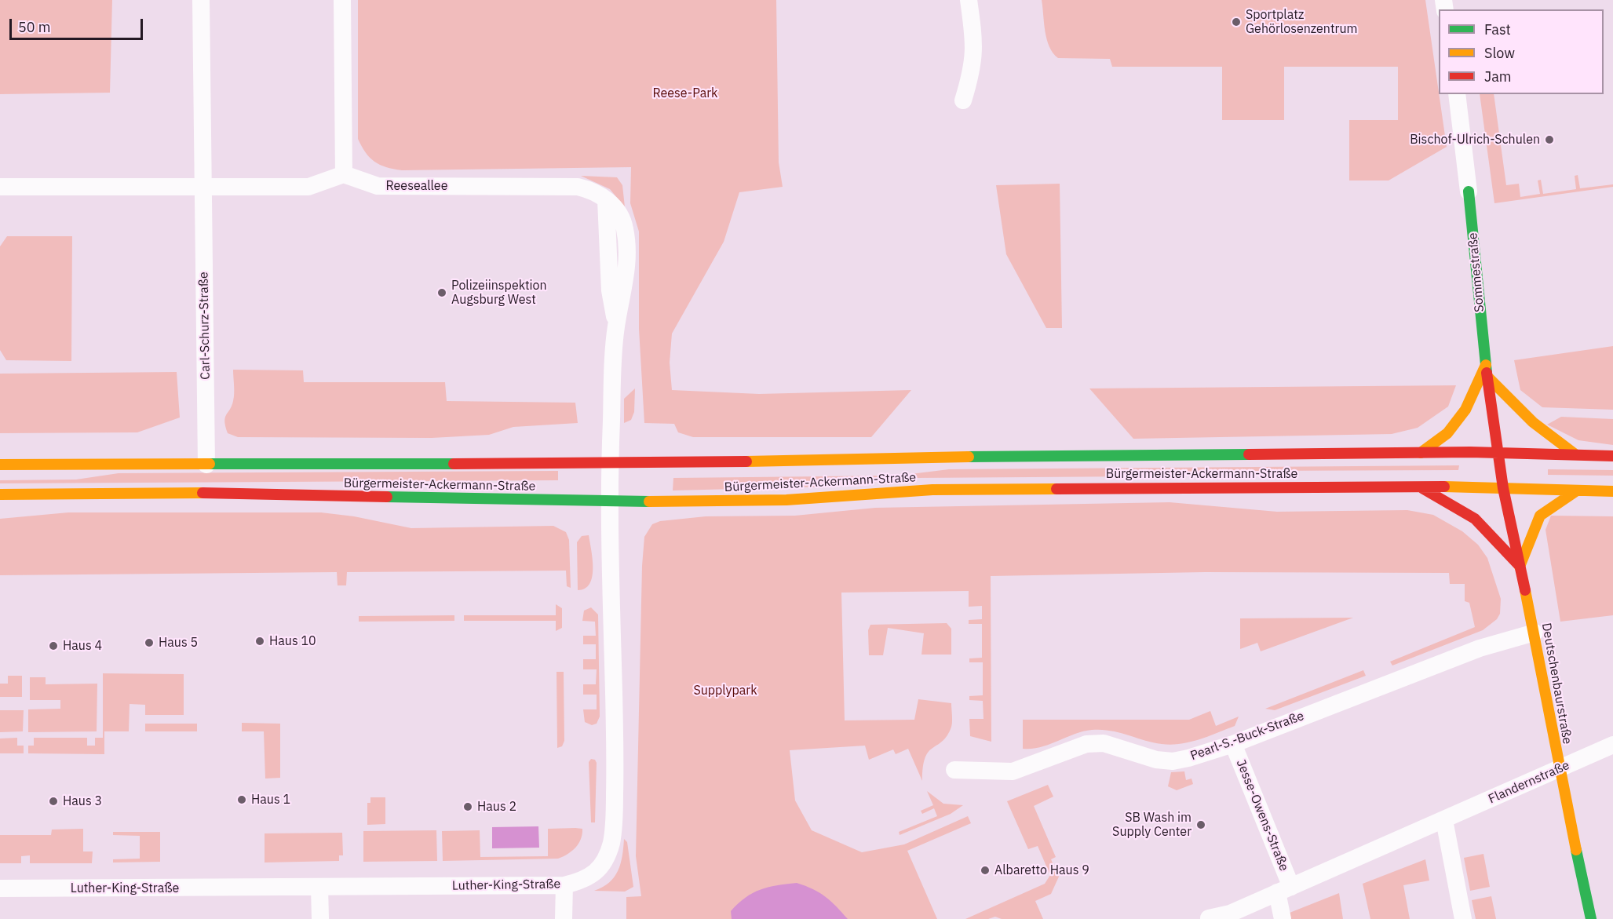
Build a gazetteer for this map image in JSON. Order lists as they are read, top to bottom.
{
  "streets": {
    "main road": ["Sommestraße", "Bürgermeister-Ackermann-Straße", "Deutschenbaurstraße"],
    "street": [
      "Reeseallee",
      "Carl-Schurz-Straße",
      "Pearl-S.-Buck-Straße",
      "Flandernstraße",
      "Jesse-Owens-Straße",
      "Luther-King-Straße"
    ]
  },
  "crossings": [
    ["Reeseallee", "Bürgermeister-Ackermann-Straße"],
    ["Reeseallee", "Luther-King-Straße"],
    ["Sommestraße", "Bürgermeister-Ackermann-Straße"],
    ["Sommestraße", "Deutschenbaurstraße"],
    ["Carl-Schurz-Straße", "Bürgermeister-Ackermann-Straße"],
    ["Bürgermeister-Ackermann-Straße", "Deutschenbaurstraße"],
    ["Bürgermeister-Ackermann-Straße", "Luther-King-Straße"],
    ["Deutschenbaurstraße", "Pearl-S.-Buck-Straße"],
    ["Deutschenbaurstraße", "Flandernstraße"],
    ["Pearl-S.-Buck-Straße", "Jesse-Owens-Straße"],
    ["Flandernstraße", "Jesse-Owens-Straße"]
  ],
  "parks": ["Reese-Park", "Supplypark"],
  "places": [
    "Sportplatz Gehörlosenzentrum",
    "Bischof-Ulrich-Schulen",
    "Polizeiinspektion Augsburg West",
    "Haus 10",
    "Haus 5",
    "Haus 4",
    "Haus 1",
    "Haus 3",
    "Haus 2",
    "SB Wash im Supply Center",
    "Albaretto Haus 9"
  ],
  "legend": ["Fast", "Slow", "Jam"],
  "scale_bar": "50 m"
}
